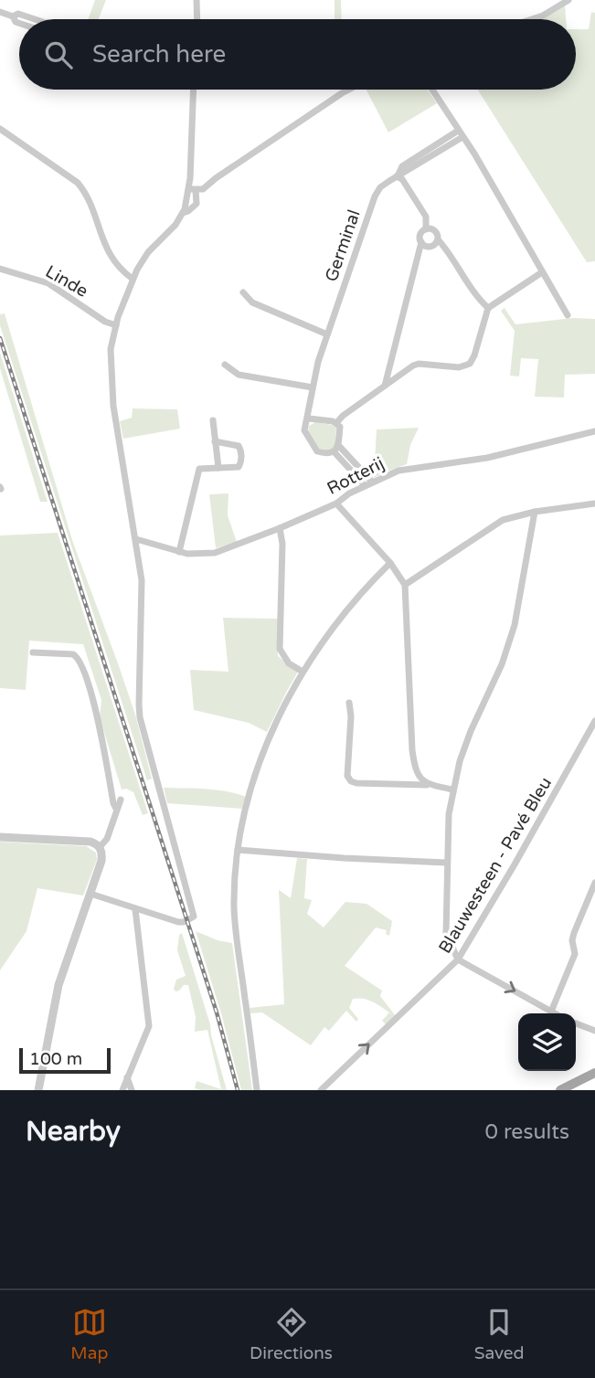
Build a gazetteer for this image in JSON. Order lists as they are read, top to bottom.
{
  "streets": {
    "street": [
      "Germinal",
      "Linde",
      "Rotterij",
      "Blauwesteen - Pavé Bleu"
    ]
  },
  "crossings": [
    ["Germinal", "Rotterij"]
  ],
  "one_way": ["Blauwesteen - Pavé Bleu"],
  "scale_bar": "100 m",
  "page": {
    "search": "Search here",
    "scale": "100 m",
    "heading": ["Nearby", "0 results"],
    "nav": ["Map", "Directions", "Saved"]
  }
}
